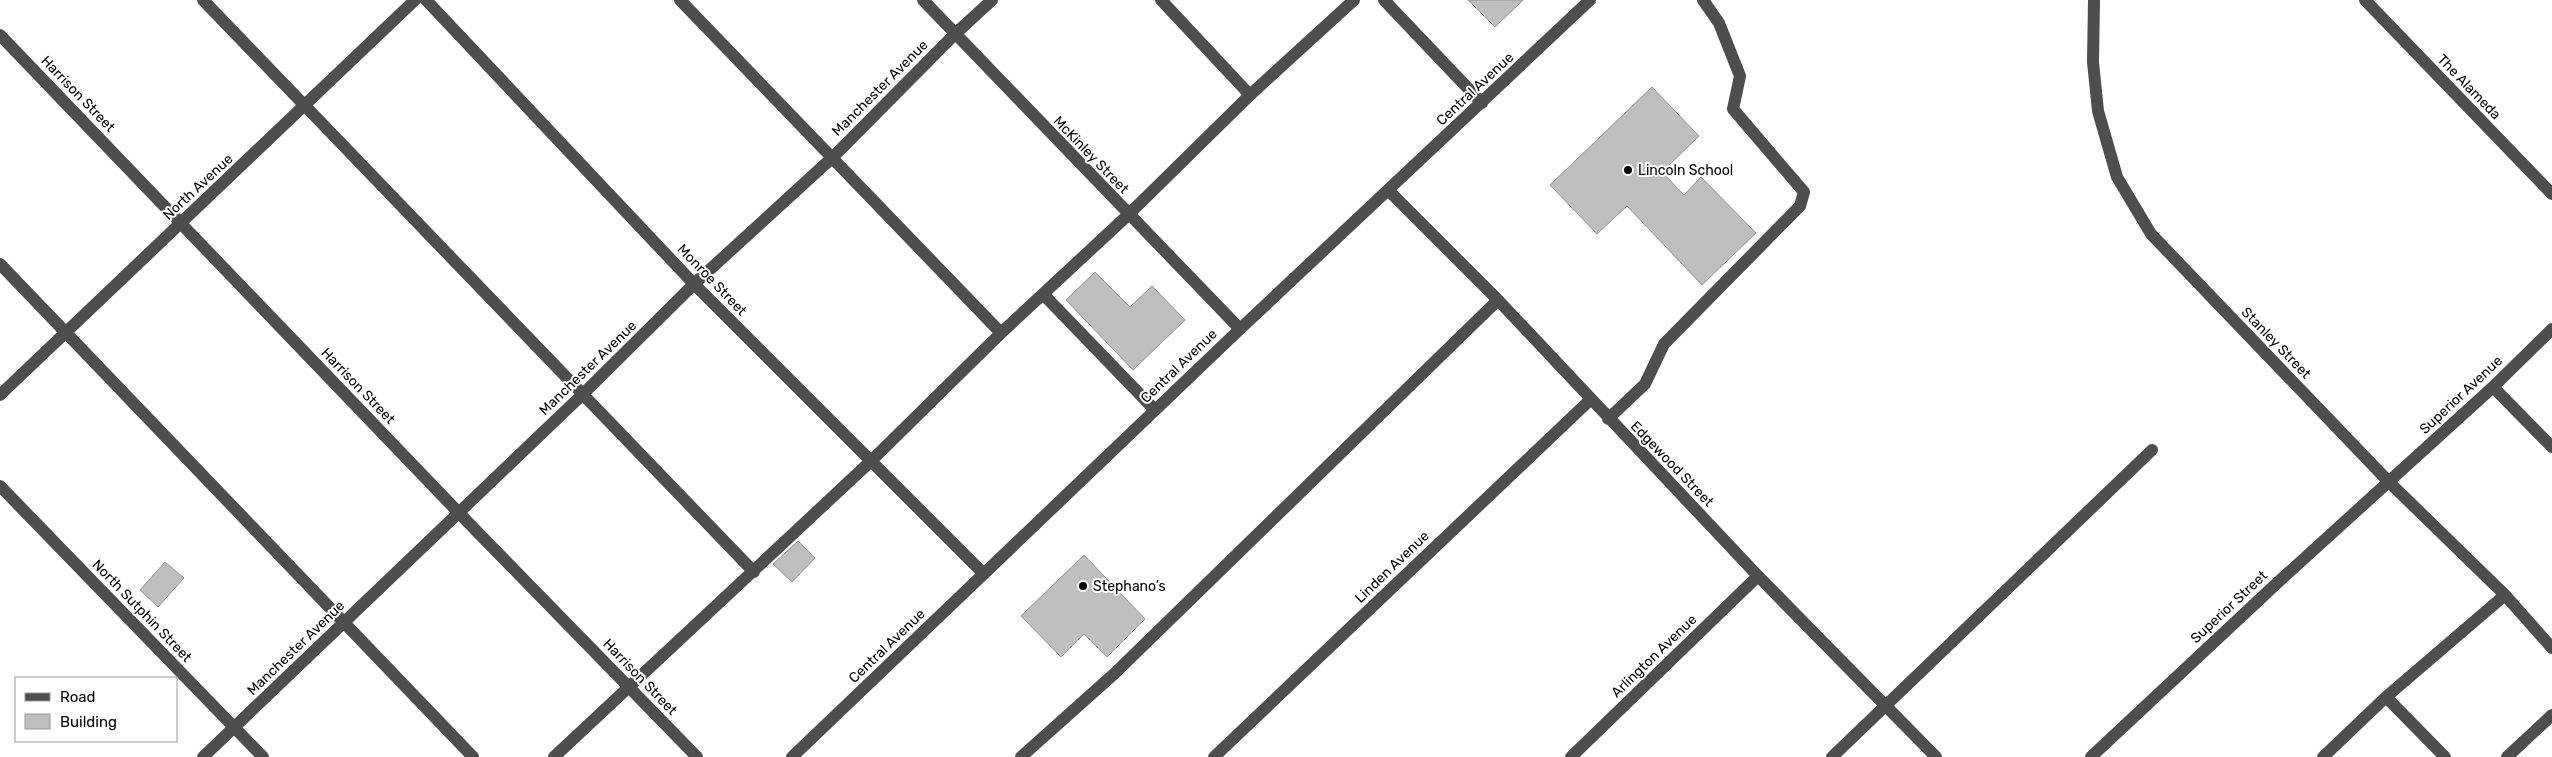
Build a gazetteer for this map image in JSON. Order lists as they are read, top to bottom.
{
  "streets": {
    "street": [
      "The Alameda",
      "Manchester Avenue",
      "Central Avenue",
      "Harrison Street",
      "McKinley Street",
      "North Avenue",
      "Monroe Street",
      "Stanley Street",
      "Superior Avenue",
      "Edgewood Street",
      "Linden Avenue",
      "Superior Street",
      "North Sutphin Street",
      "Arlington Avenue"
    ]
  },
  "crossings": [
    ["Manchester Avenue", "Harrison Street"],
    ["Manchester Avenue", "McKinley Street"],
    ["Manchester Avenue", "Monroe Street"],
    ["Manchester Avenue", "North Sutphin Street"],
    ["Central Avenue", "McKinley Street"],
    ["Central Avenue", "Monroe Street"],
    ["Central Avenue", "Edgewood Street"],
    ["Harrison Street", "North Avenue"],
    ["Stanley Street", "Superior Avenue"],
    ["Stanley Street", "Superior Street"],
    ["Superior Avenue", "Superior Street"],
    ["Edgewood Street", "Linden Avenue"],
    ["Edgewood Street", "Arlington Avenue"]
  ],
  "places": ["Lincoln School", "Stephano’s"],
  "legend": ["Road", "Building"]
}
